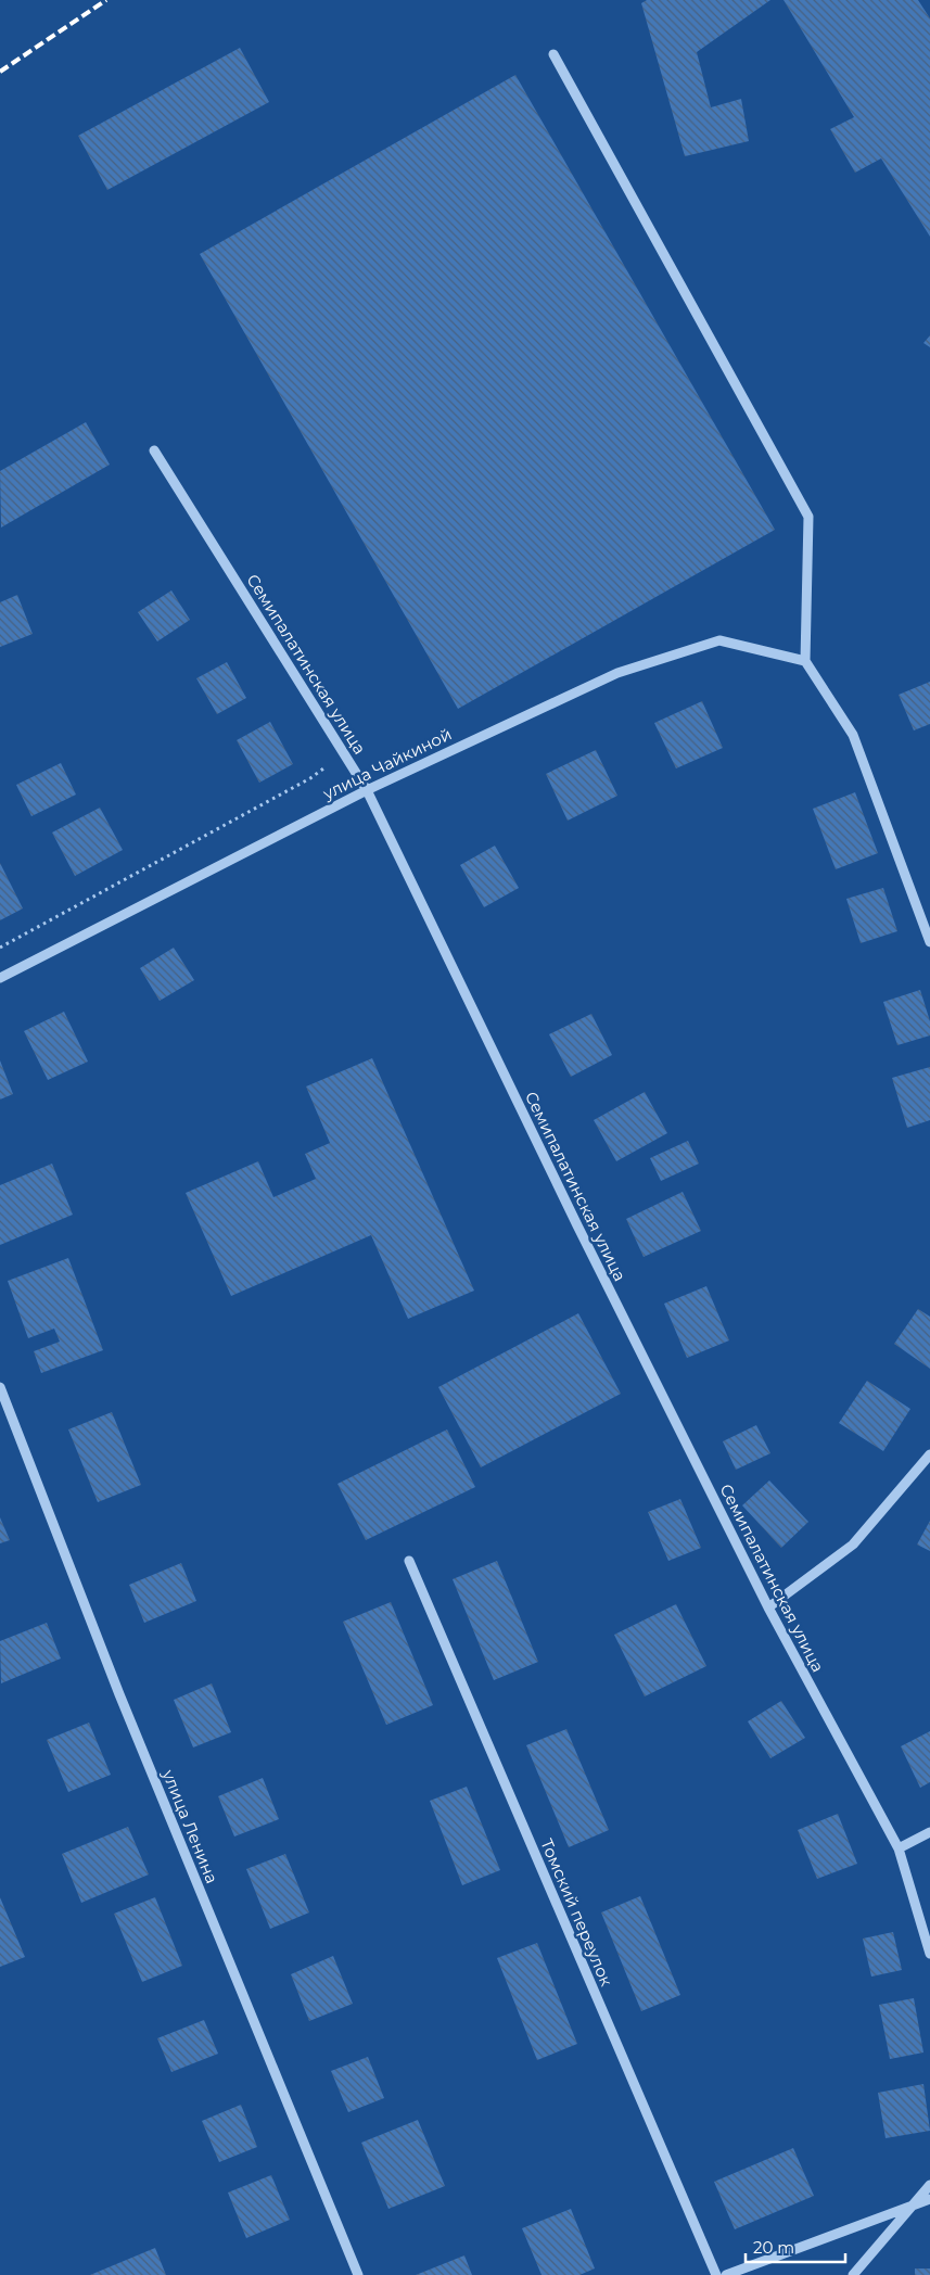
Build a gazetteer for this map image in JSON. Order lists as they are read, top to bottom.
{
  "streets": {
    "street": [
      "Семипалатинская улица",
      "улица Чайкиной",
      "улица Ленина",
      "Томский переулок"
    ]
  },
  "crossings": [
    ["Семипалатинская улица", "улица Чайкиной"]
  ],
  "scale_bar": "20 m"
}
